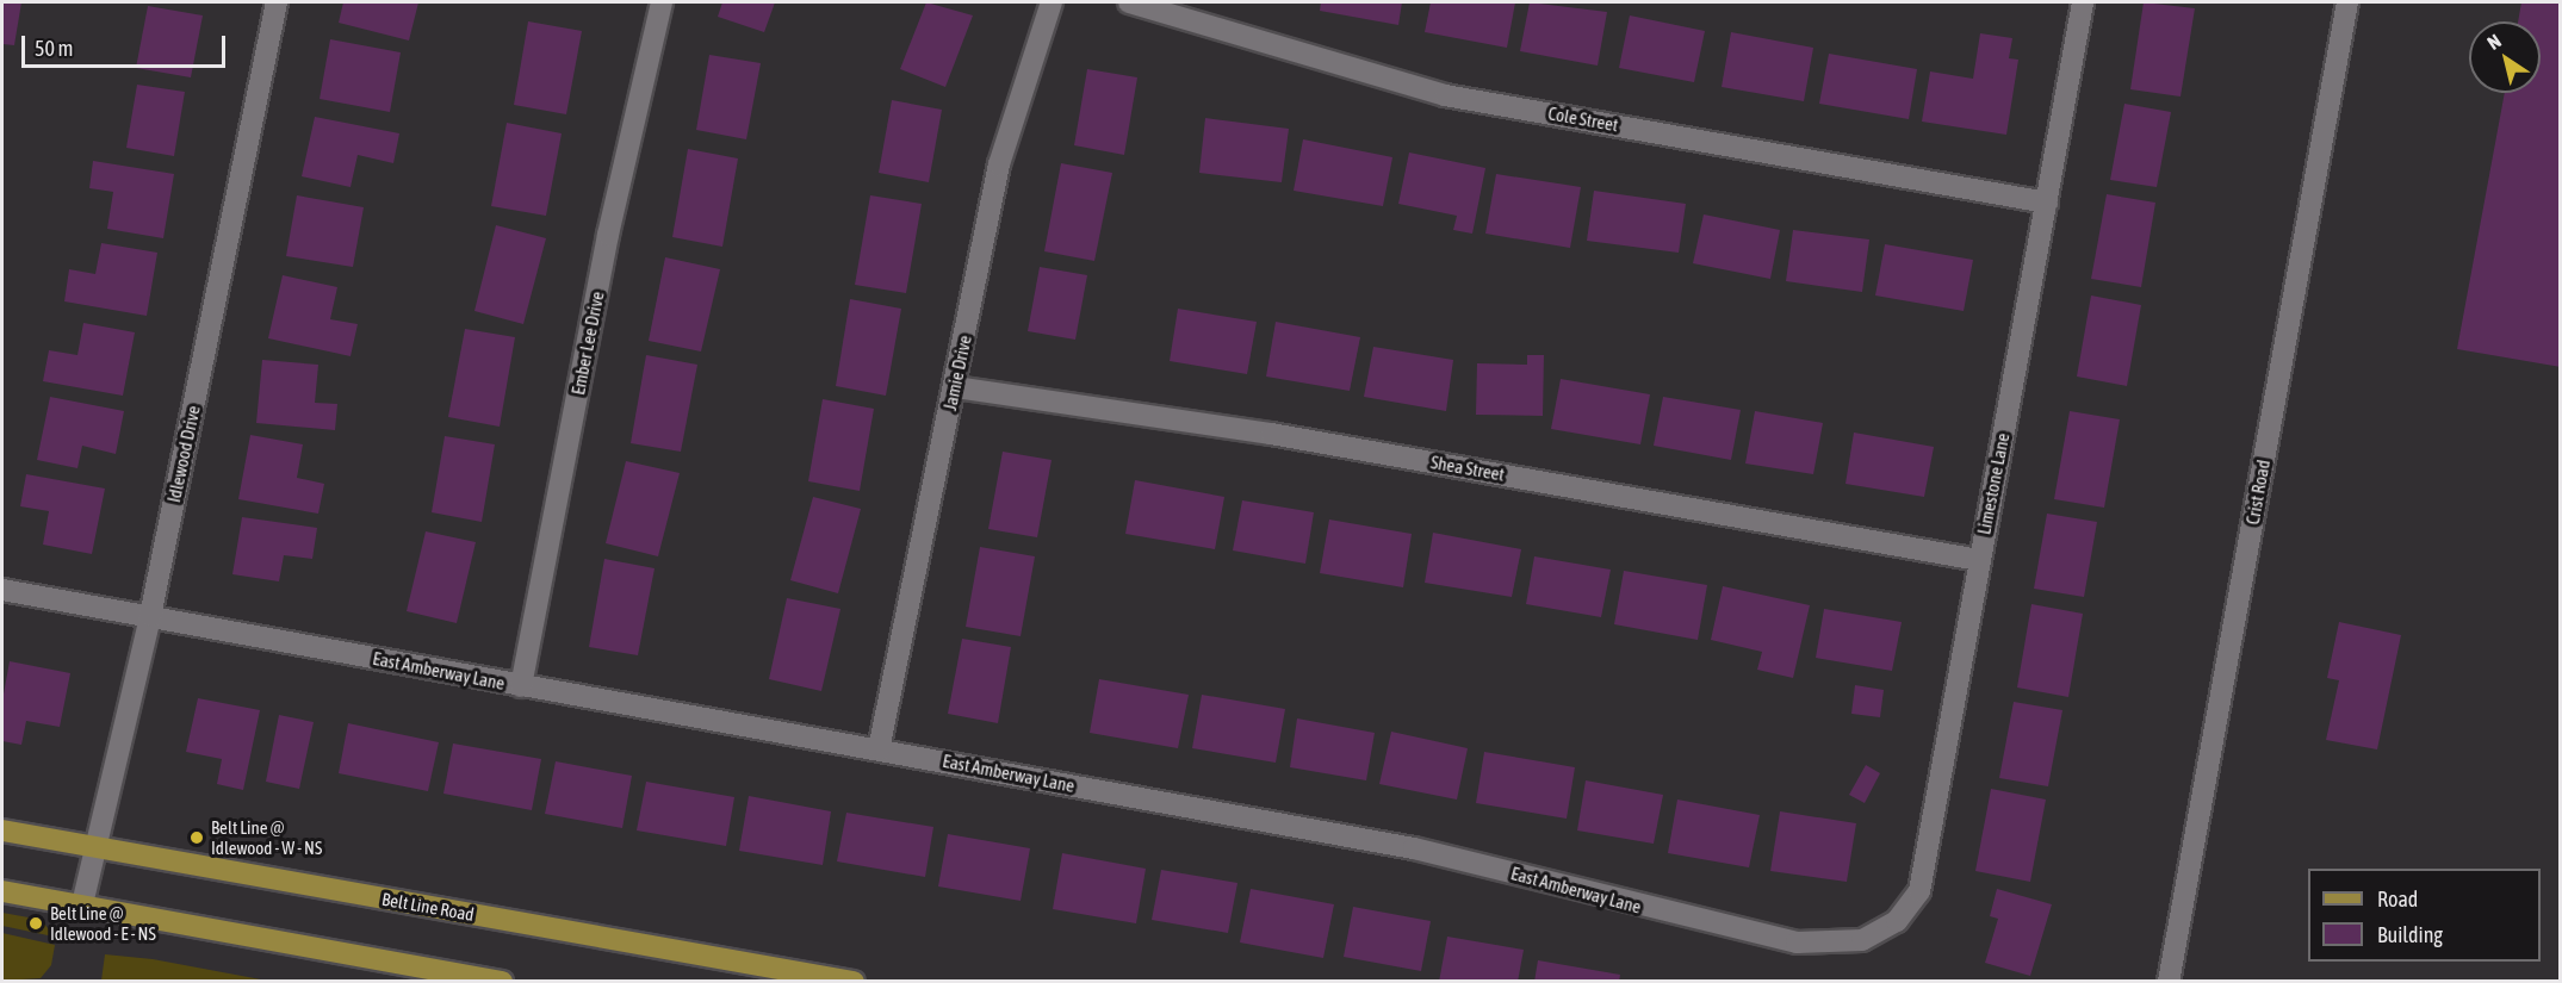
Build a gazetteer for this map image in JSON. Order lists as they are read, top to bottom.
{
  "streets": {
    "main road": ["Belt Line Road"],
    "street": [
      "Cole Street",
      "Ember Lee Drive",
      "Jamie Drive",
      "Idlewood Drive",
      "Shea Street",
      "Limestone Lane",
      "Crist Road",
      "East Amberway Lane"
    ]
  },
  "crossings": [
    ["Cole Street", "Limestone Lane"],
    ["Ember Lee Drive", "East Amberway Lane"],
    ["Jamie Drive", "Shea Street"],
    ["Jamie Drive", "East Amberway Lane"],
    ["Idlewood Drive", "East Amberway Lane"],
    ["Idlewood Drive", "Belt Line Road"],
    ["Shea Street", "Limestone Lane"],
    ["Limestone Lane", "East Amberway Lane"]
  ],
  "places": ["Belt Line @ Idlewood - W - NS", "Belt Line @ Idlewood - E - NS"],
  "legend": ["Road", "Building"],
  "scale_bar": "50 m",
  "north": "top left"
}
